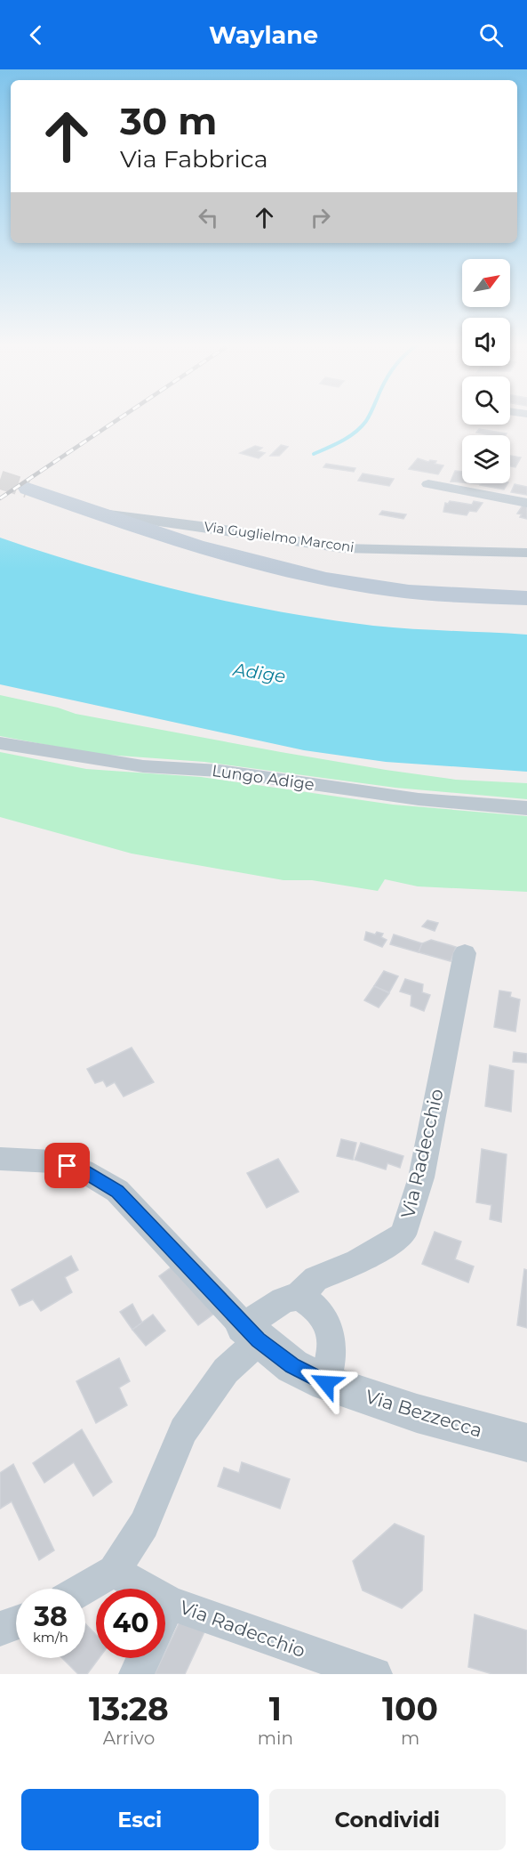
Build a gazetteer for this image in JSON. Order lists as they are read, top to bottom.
{
  "streets": {
    "street": [
      "Via Guglielmo Marconi",
      "Lungo Adige",
      "Via Radecchio",
      "Via Bezzecca"
    ]
  },
  "crossings": [
    ["Via Radecchio", "Via Bezzecca"]
  ],
  "water": ["Adige"],
  "north": "top right",
  "page": {
    "header": "Waylane",
    "turn": ["30 m", "Via Fabbrica"],
    "speed": "38 km/h",
    "limit": "40",
    "eta": [
      "13:28",
      "Arrivo",
      "1",
      "min",
      "100",
      "m"
    ],
    "buttons": ["Esci", "Condividi"]
  }
}
